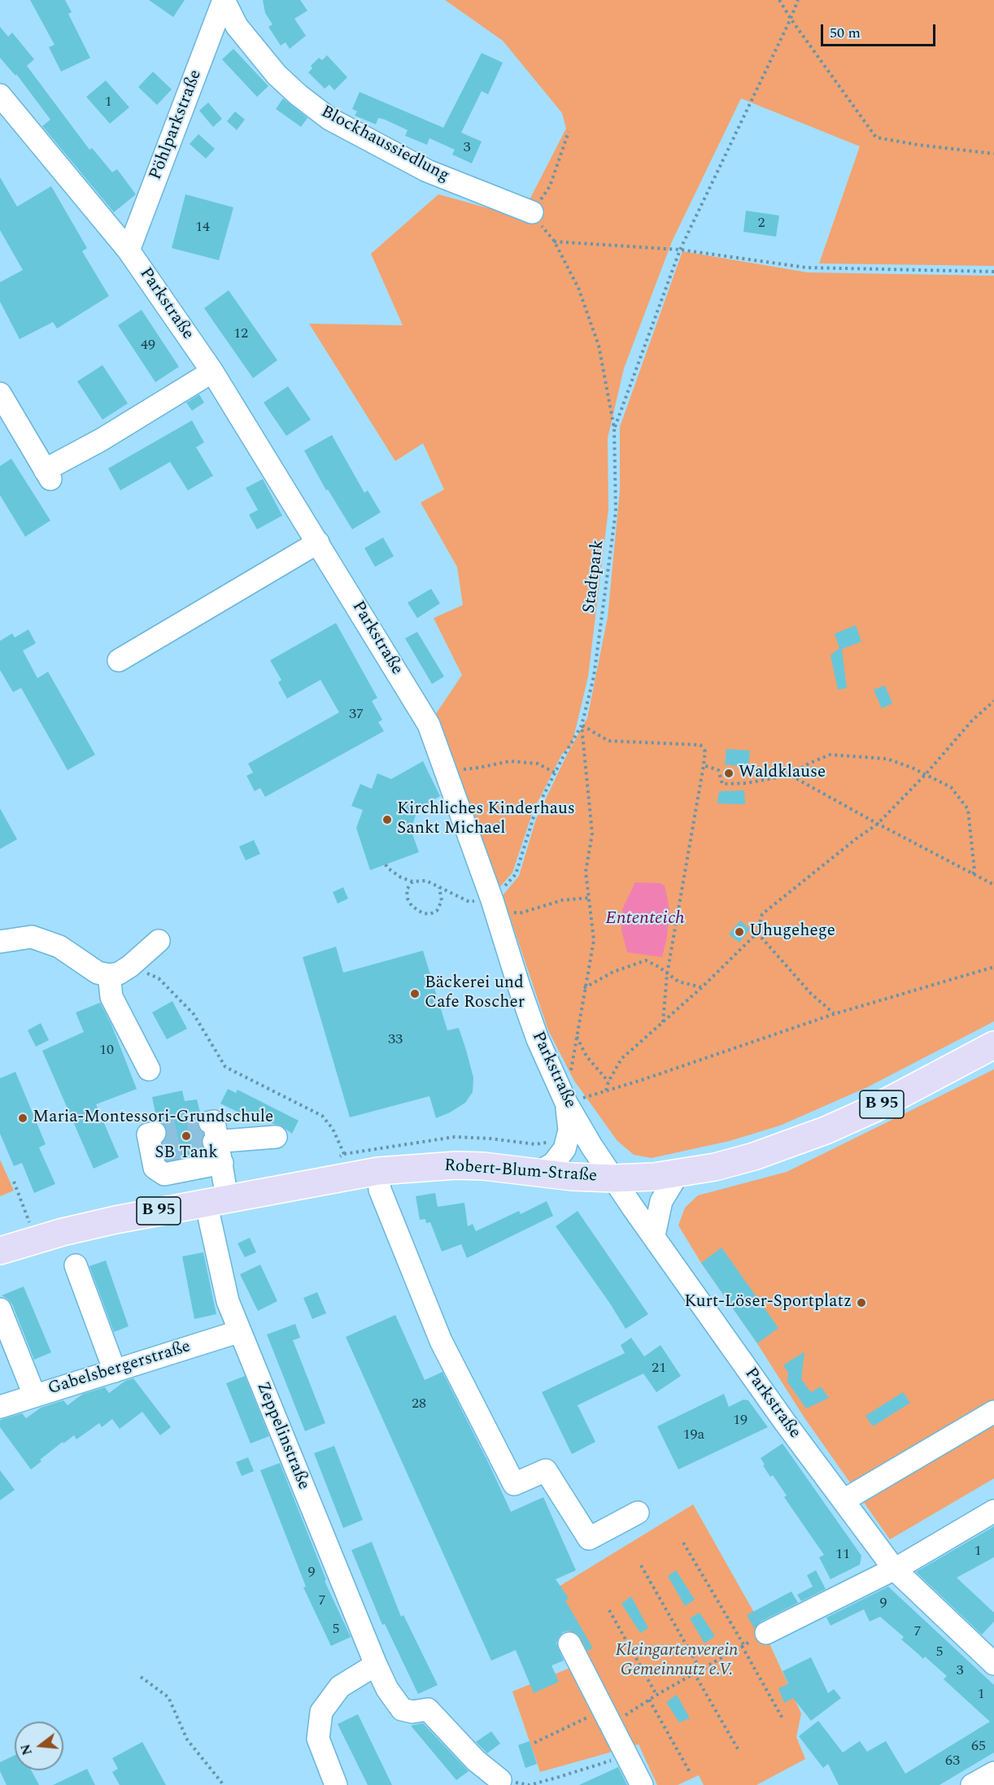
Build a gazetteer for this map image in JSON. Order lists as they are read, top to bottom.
{
  "streets": {
    "main road": ["B 95", "Robert-Blum-Straße"],
    "street": [
      "Pöhlparkstraße",
      "Blockhaussiedlung",
      "Parkstraße",
      "Gabelsbergerstraße",
      "Zeppelinstraße"
    ],
    "path": ["Stadtpark"]
  },
  "crossings": [
    ["Pöhlparkstraße", "Blockhaussiedlung"],
    ["Pöhlparkstraße", "Parkstraße"],
    ["Parkstraße", "Stadtpark"],
    ["Parkstraße", "Robert-Blum-Straße"],
    ["Robert-Blum-Straße", "Zeppelinstraße"],
    ["Gabelsbergerstraße", "Zeppelinstraße"]
  ],
  "water": ["Ententeich"],
  "parks": ["Kleingartenverein Gemeinnutz e.V."],
  "places": [
    "Waldklause",
    "Kirchliches Kinderhaus Sankt Michael",
    "Uhugehege",
    "Bäckerei und Cafe Roscher",
    "Maria-Montessori-Grundschule",
    "SB Tank",
    "Kurt-Löser-Sportplatz"
  ],
  "house_numbers": [
    "1",
    "3",
    "2",
    "14",
    "12",
    "49",
    "37",
    "33",
    "10",
    "21",
    "28",
    "19",
    "19a",
    "1",
    "11",
    "9",
    "7",
    "9",
    "5",
    "7",
    "5",
    "3",
    "1",
    "65",
    "63"
  ],
  "scale_bar": "50 m",
  "north": "left"
}
